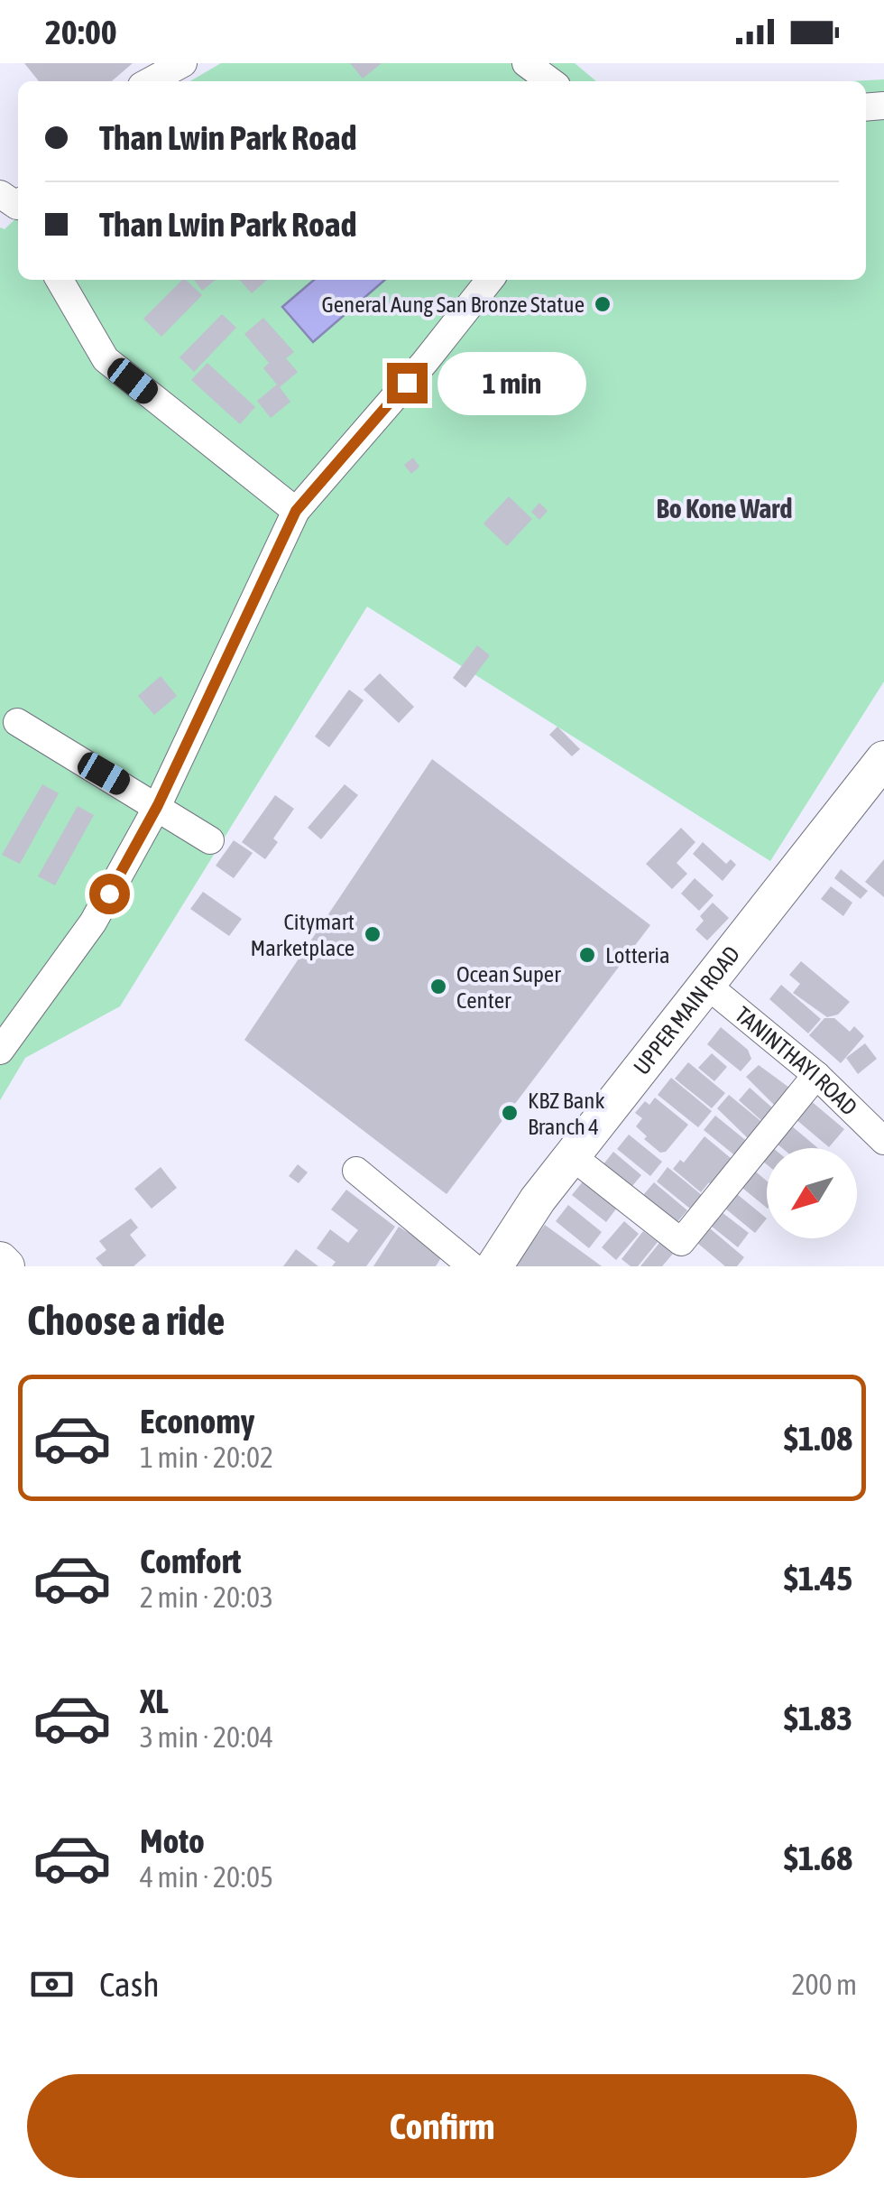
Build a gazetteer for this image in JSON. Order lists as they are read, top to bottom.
{
  "streets": {
    "main road": ["UPPER MAIN ROAD"],
    "street": ["TANINTHAYI ROAD"]
  },
  "crossings": [
    ["UPPER MAIN ROAD", "TANINTHAYI ROAD"]
  ],
  "districts": ["Bo Kone Ward"],
  "places": [
    "General Aung San Bronze Statue",
    "Citymart Marketplace",
    "Lotteria",
    "Ocean Super Center",
    "KBZ Bank Branch 4"
  ],
  "north": "bottom left",
  "page": {
    "status": "20:00",
    "banner": ["Than Lwin Park Road", "Than Lwin Park Road"],
    "bubble": "1 min",
    "heading": "Choose a ride",
    "list": [
      {
        "name": "Economy",
        "note": "1 min · 20:02",
        "value": "$1.08"
      },
      {
        "name": "Comfort",
        "note": "2 min · 20:03",
        "value": "$1.45"
      },
      {
        "name": "XL",
        "note": "3 min · 20:04",
        "value": "$1.83"
      },
      {
        "name": "Moto",
        "note": "4 min · 20:05",
        "value": "$1.68"
      }
    ],
    "pay": ["Cash", "200 m"],
    "buttons": "Confirm"
  }
}
